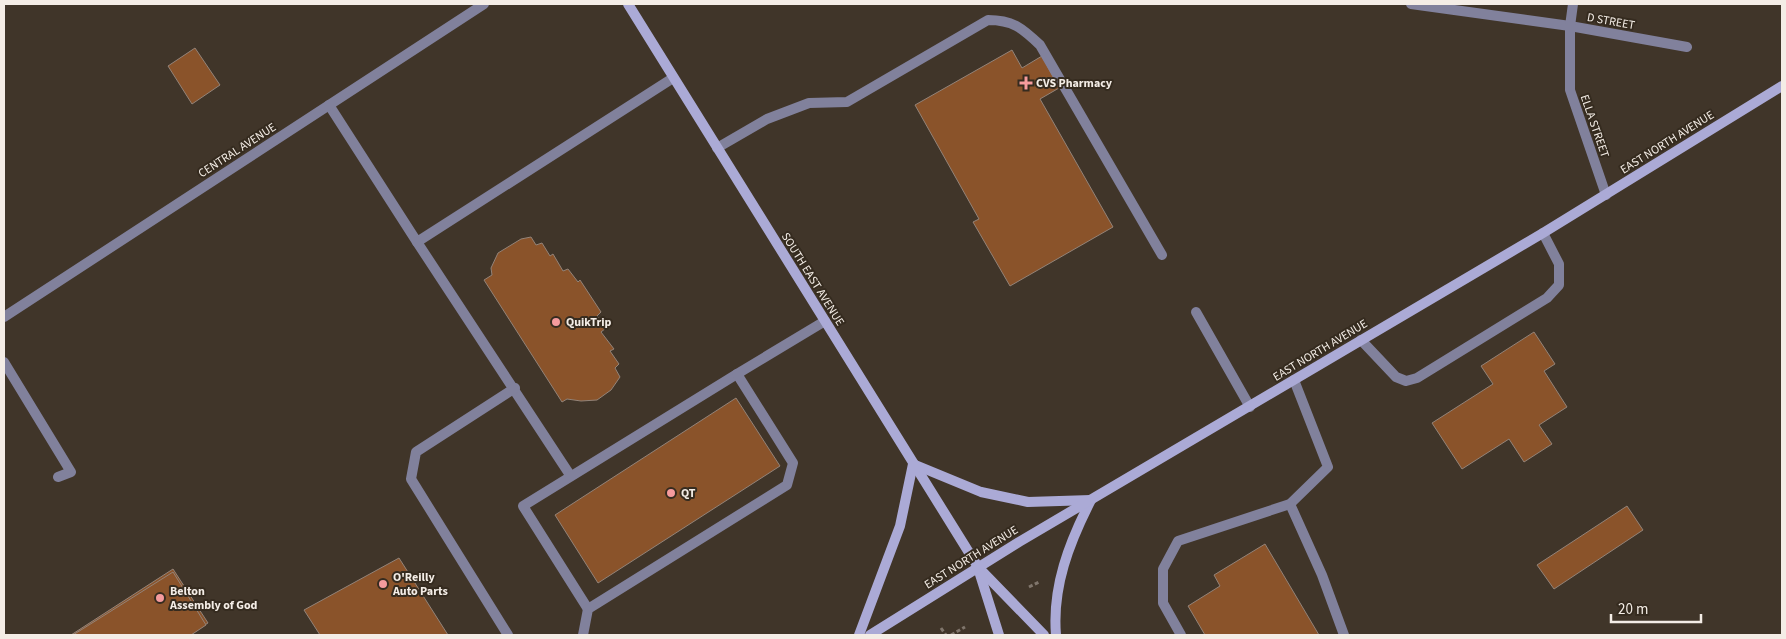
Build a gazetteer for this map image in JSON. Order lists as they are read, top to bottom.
{
  "streets": {
    "main road": ["EAST NORTH AVENUE", "SOUTH EAST AVENUE"],
    "street": ["D STREET", "ELLA STREET", "CENTRAL AVENUE"]
  },
  "crossings": [
    ["D STREET", "ELLA STREET"],
    ["ELLA STREET", "EAST NORTH AVENUE"],
    ["EAST NORTH AVENUE", "SOUTH EAST AVENUE"]
  ],
  "places": {
    "health": ["CVS Pharmacy"],
    "other": [
      "QuikTrip",
      "QT",
      "O'Reilly Auto Parts",
      "Belton Assembly of God"
    ]
  },
  "scale_bar": "20 m"
}
